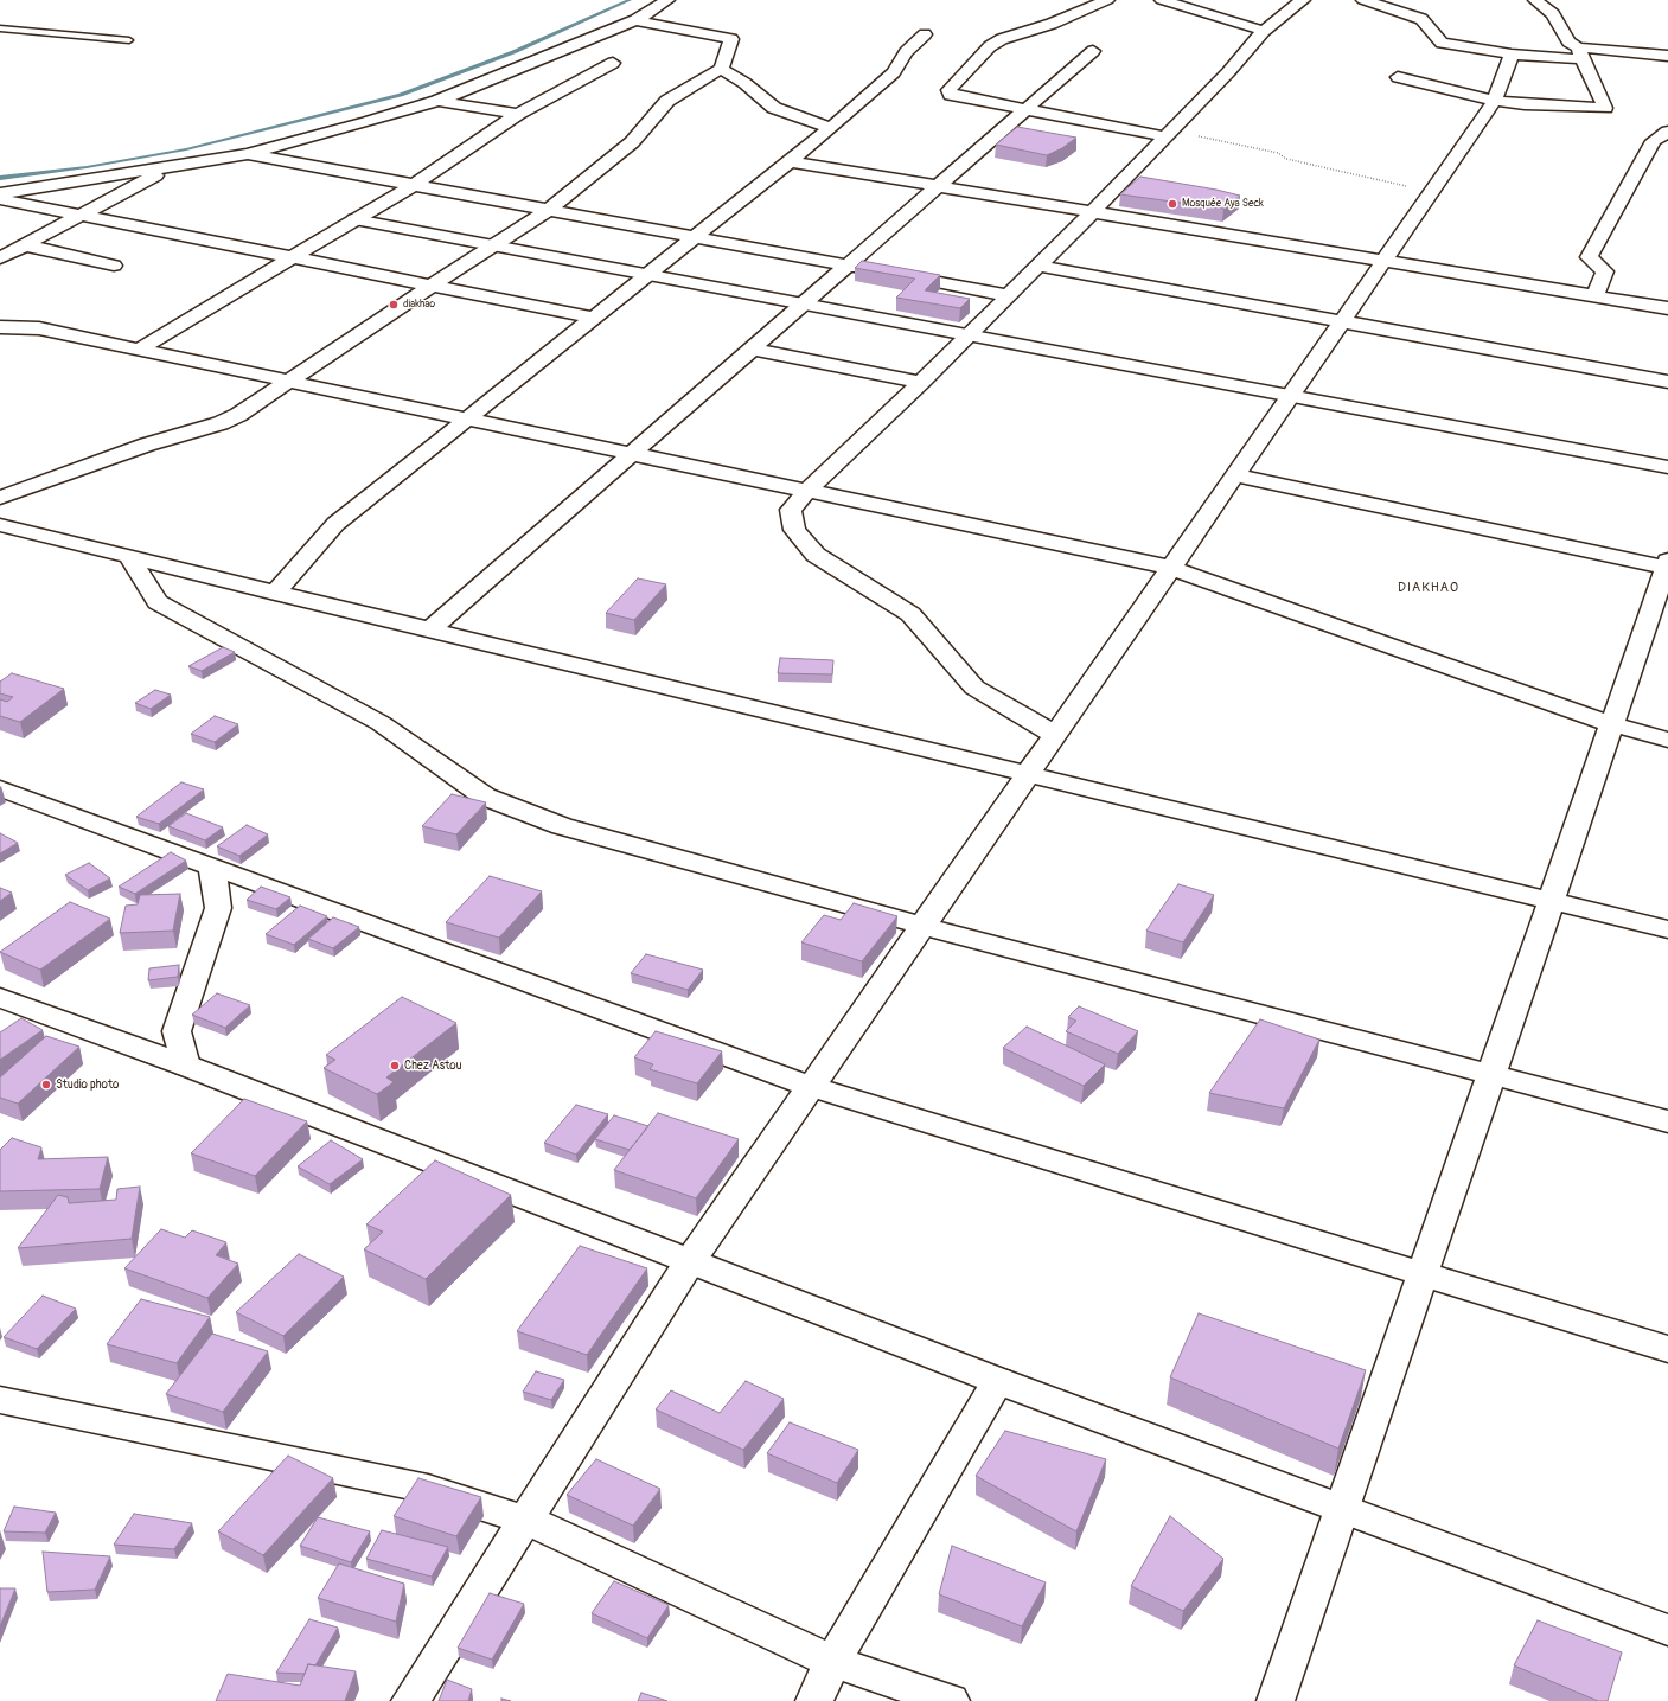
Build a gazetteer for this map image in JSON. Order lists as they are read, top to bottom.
{
  "districts": ["DIAKHAO"],
  "places": [
    "Mosquée Aya Seck",
    "diakhao",
    "Chez Astou",
    "Studio photo"
  ]
}
